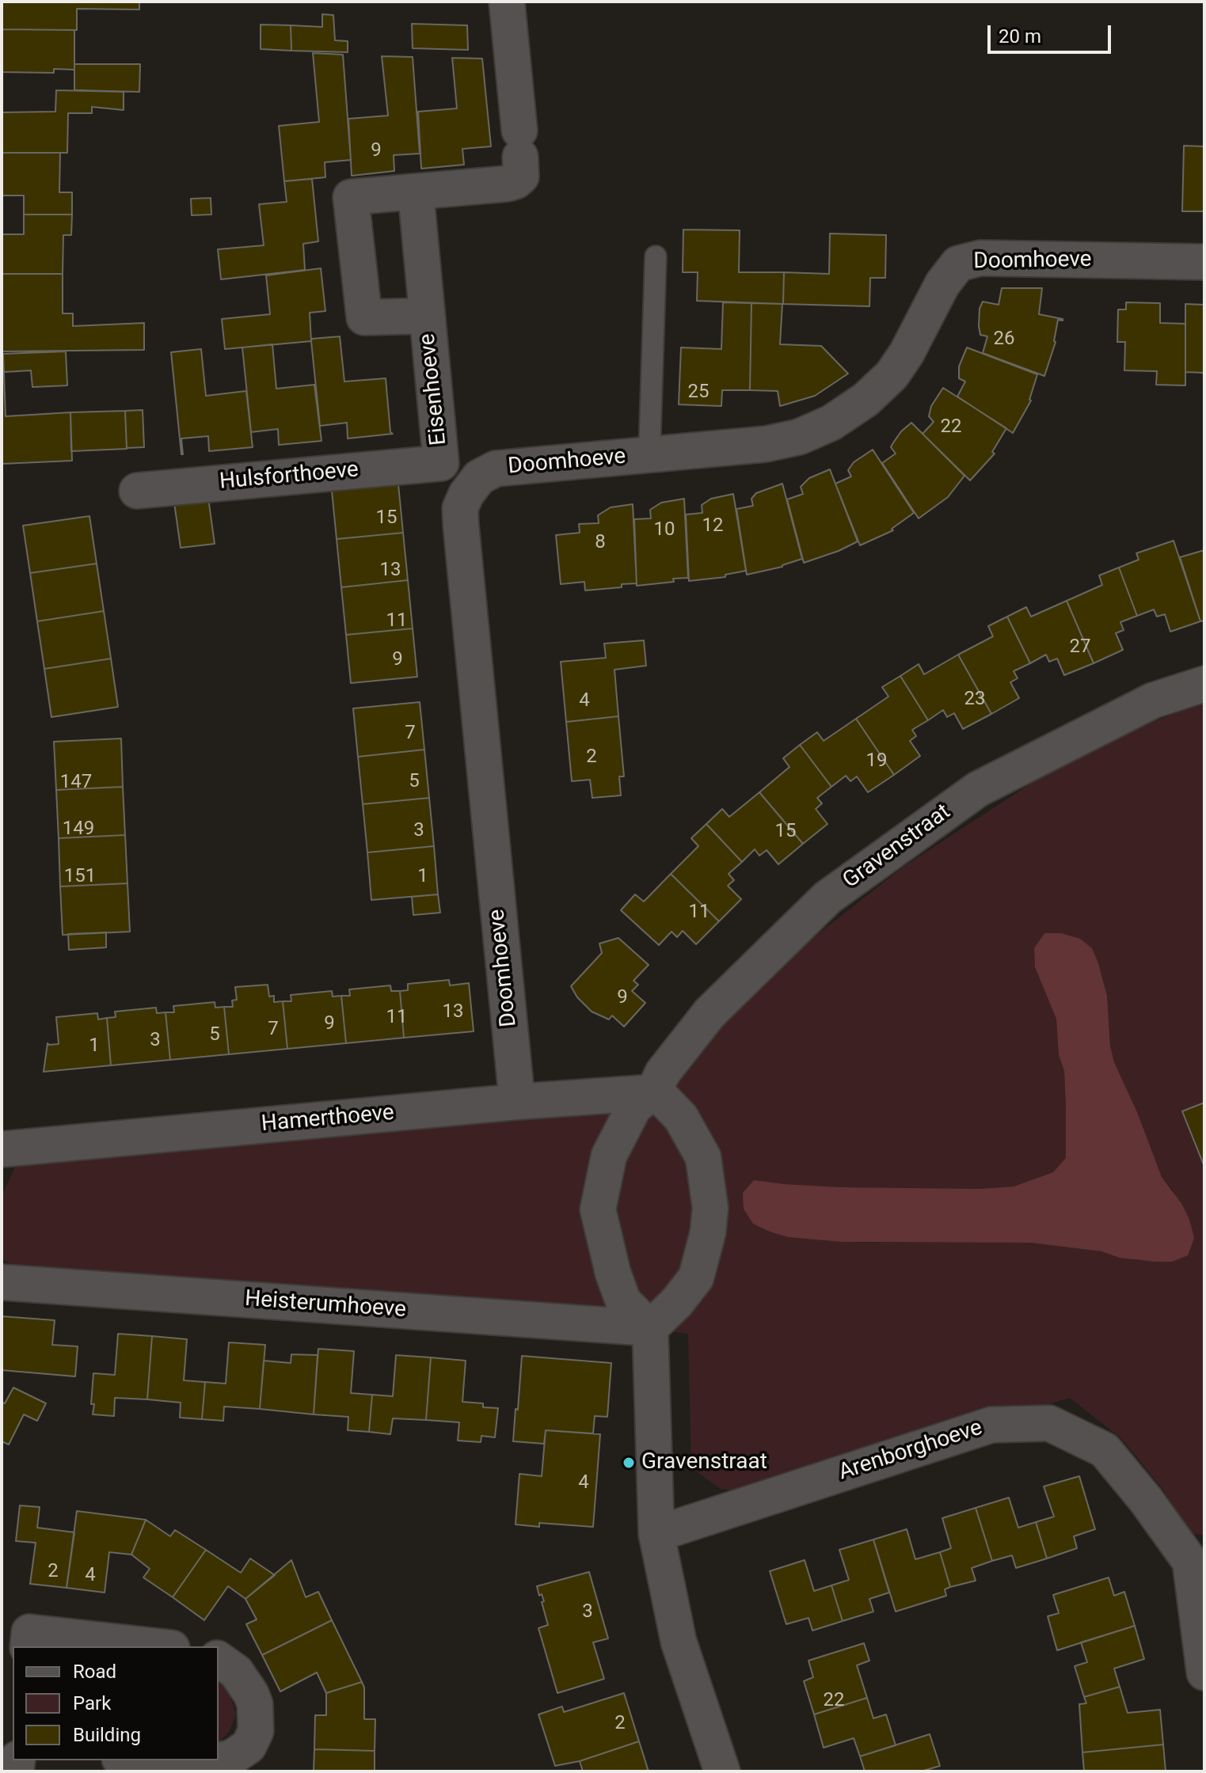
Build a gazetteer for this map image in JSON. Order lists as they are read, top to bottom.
{
  "streets": {
    "street": [
      "Doomhoeve",
      "Eisenhoeve",
      "Hulsforthoeve",
      "Gravenstraat",
      "Hamerthoeve",
      "Heisterumhoeve",
      "Arenborghoeve"
    ]
  },
  "crossings": [
    ["Doomhoeve", "Hamerthoeve"],
    ["Eisenhoeve", "Hulsforthoeve"],
    ["Gravenstraat", "Hamerthoeve"],
    ["Gravenstraat", "Heisterumhoeve"]
  ],
  "places": ["Gravenstraat"],
  "house_numbers": [
    "9",
    "26",
    "25",
    "22",
    "15",
    "12",
    "10",
    "8",
    "13",
    "11",
    "27",
    "9",
    "23",
    "4",
    "7",
    "2",
    "19",
    "5",
    "147",
    "149",
    "3",
    "15",
    "151",
    "1",
    "11",
    "9",
    "13",
    "11",
    "9",
    "7",
    "5",
    "3",
    "1",
    "4",
    "2",
    "4",
    "3",
    "22",
    "2"
  ],
  "legend": ["Road", "Park", "Building"],
  "scale_bar": "20 m"
}
